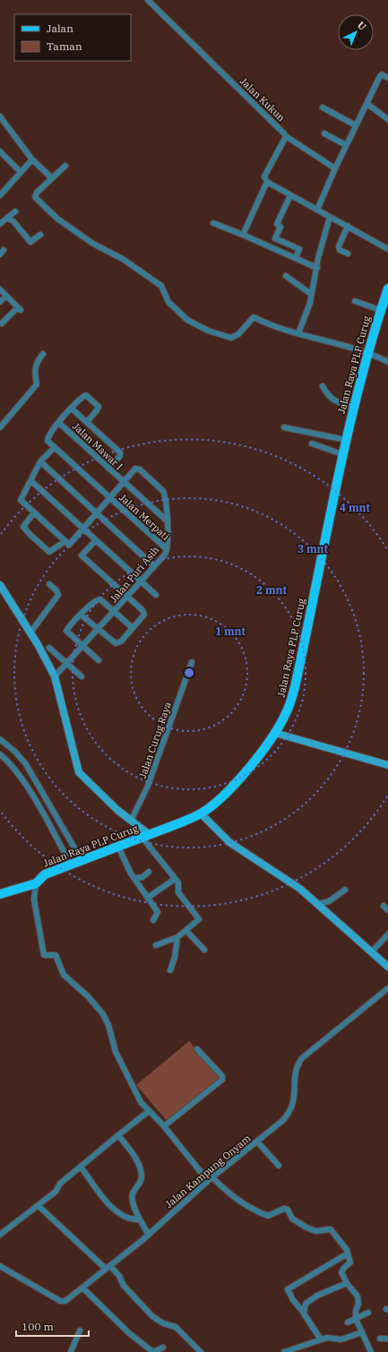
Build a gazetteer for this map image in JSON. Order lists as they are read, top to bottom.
{
  "streets": {
    "main road": ["Jalan Raya PLP Curug"],
    "street": [
      "Jalan Kukun",
      "Jalan Mawar I",
      "Jalan Merpati",
      "Jalan Puri Asih",
      "Jalan Curug Raya",
      "Jalan Kampung Onyam"
    ]
  },
  "crossings": [
    ["Jalan Mawar I", "Jalan Puri Asih"],
    ["Jalan Merpati", "Jalan Puri Asih"]
  ],
  "legend": ["Jalan", "Taman"],
  "scale_bar": "100 m",
  "north": "top right",
  "rings": [
    "4 mnt",
    "3 mnt",
    "2 mnt",
    "1 mnt"
  ]
}
